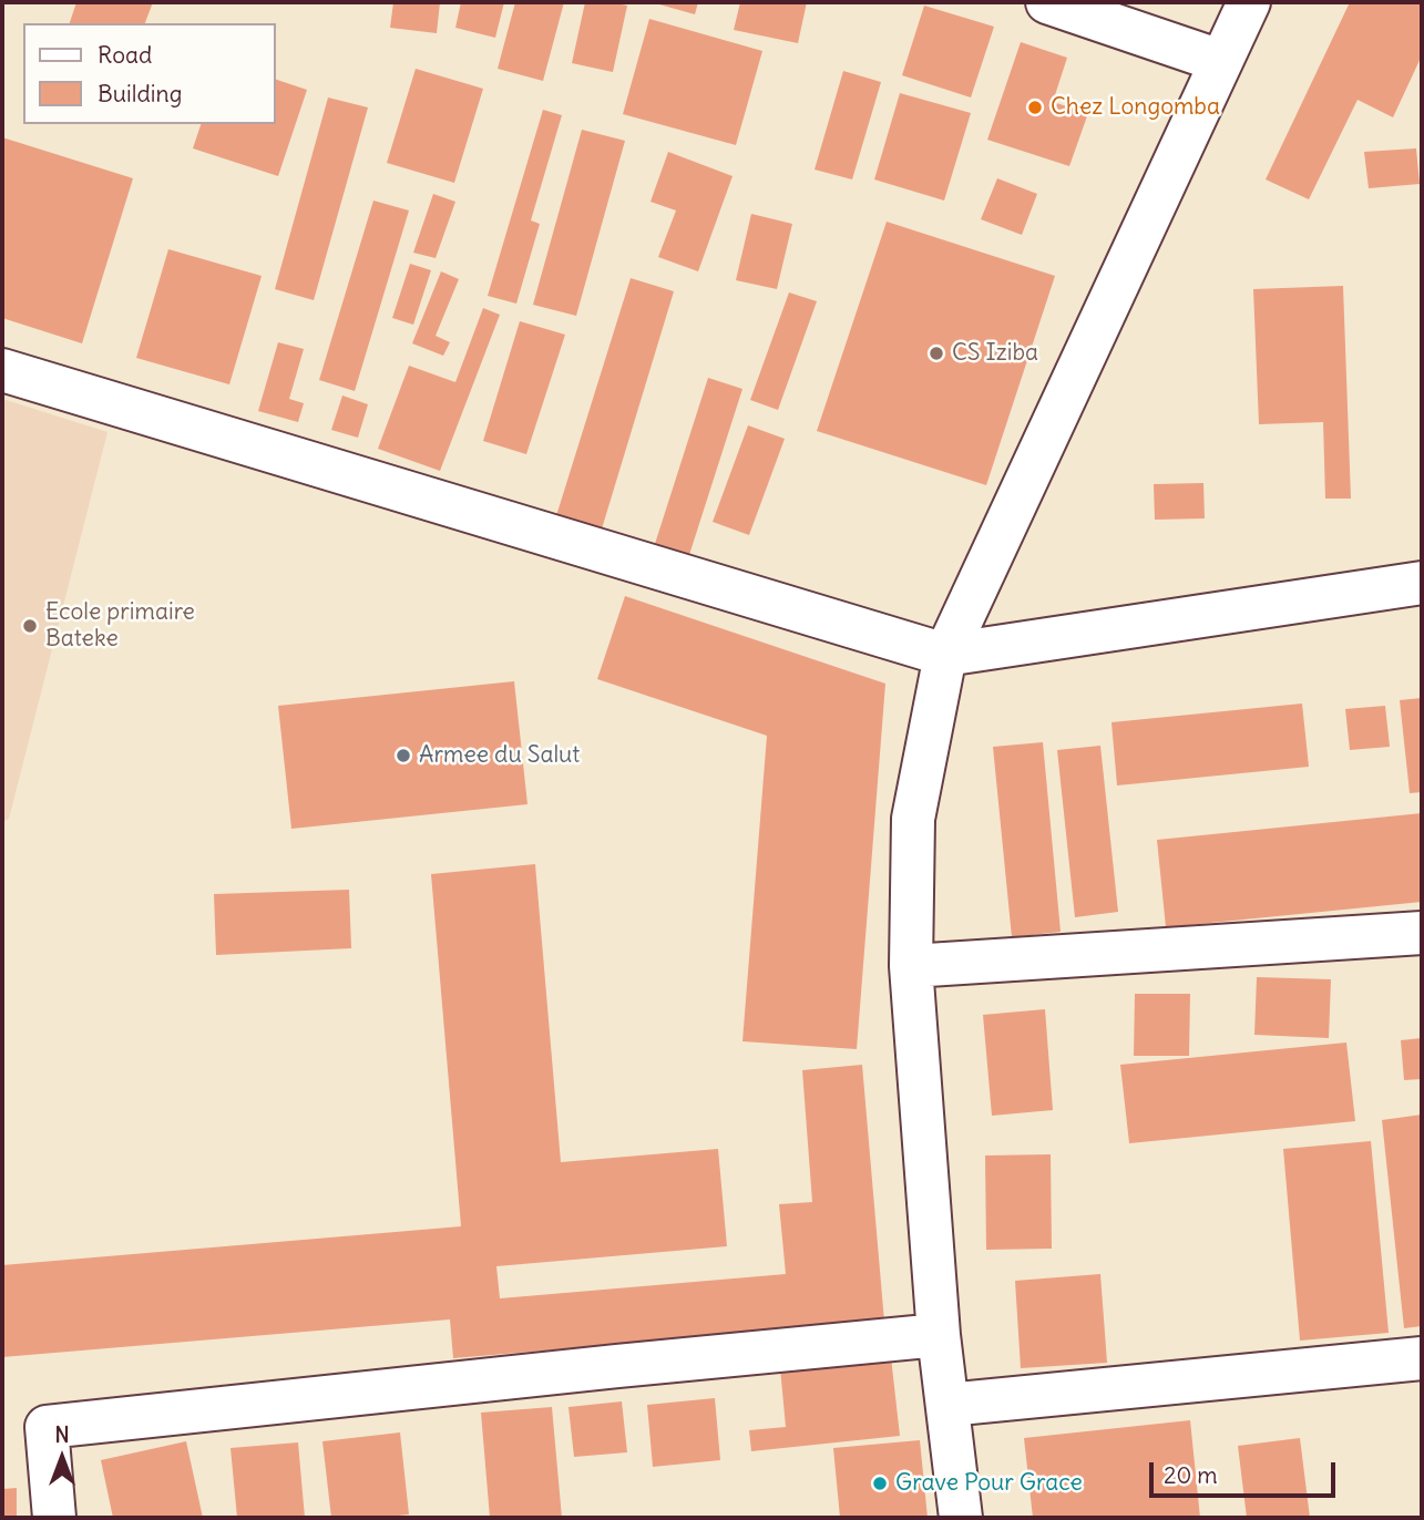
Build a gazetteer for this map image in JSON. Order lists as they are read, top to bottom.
{
  "places": [
    "Chez Longomba",
    "CS Iziba",
    "Ecole primaire Bateke",
    "Armee du Salut",
    "Grave Pour Grace"
  ],
  "legend": ["Road", "Building"],
  "scale_bar": "20 m",
  "north": "top"
}
